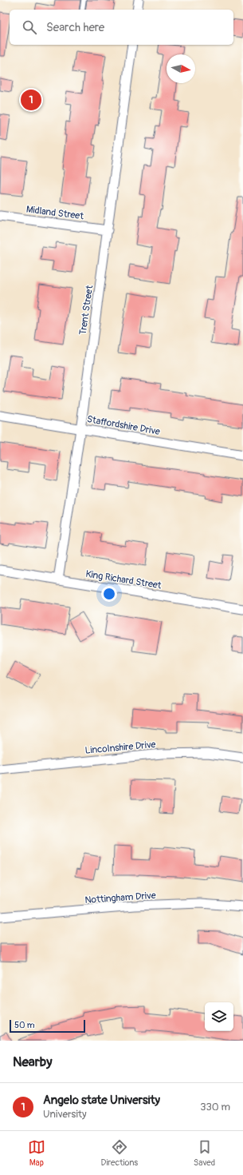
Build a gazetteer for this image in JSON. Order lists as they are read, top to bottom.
{
  "streets": {
    "street": [
      "Midland Street",
      "Trent Street",
      "Staffordshire Drive",
      "King Richard Street",
      "Lincolnshire Drive",
      "Nottingham Drive"
    ]
  },
  "crossings": [
    ["Midland Street", "Trent Street"],
    ["Trent Street", "Staffordshire Drive"],
    ["Trent Street", "King Richard Street"]
  ],
  "scale_bar": "50 m",
  "north": "right",
  "page": {
    "search": "Search here",
    "pins": "1",
    "scale": "50 m",
    "heading": "Nearby",
    "list": [
      {
        "mark": "1",
        "name": "Angelo state University",
        "note": "University",
        "value": "330 m"
      }
    ],
    "nav": ["Map", "Directions", "Saved"]
  }
}
